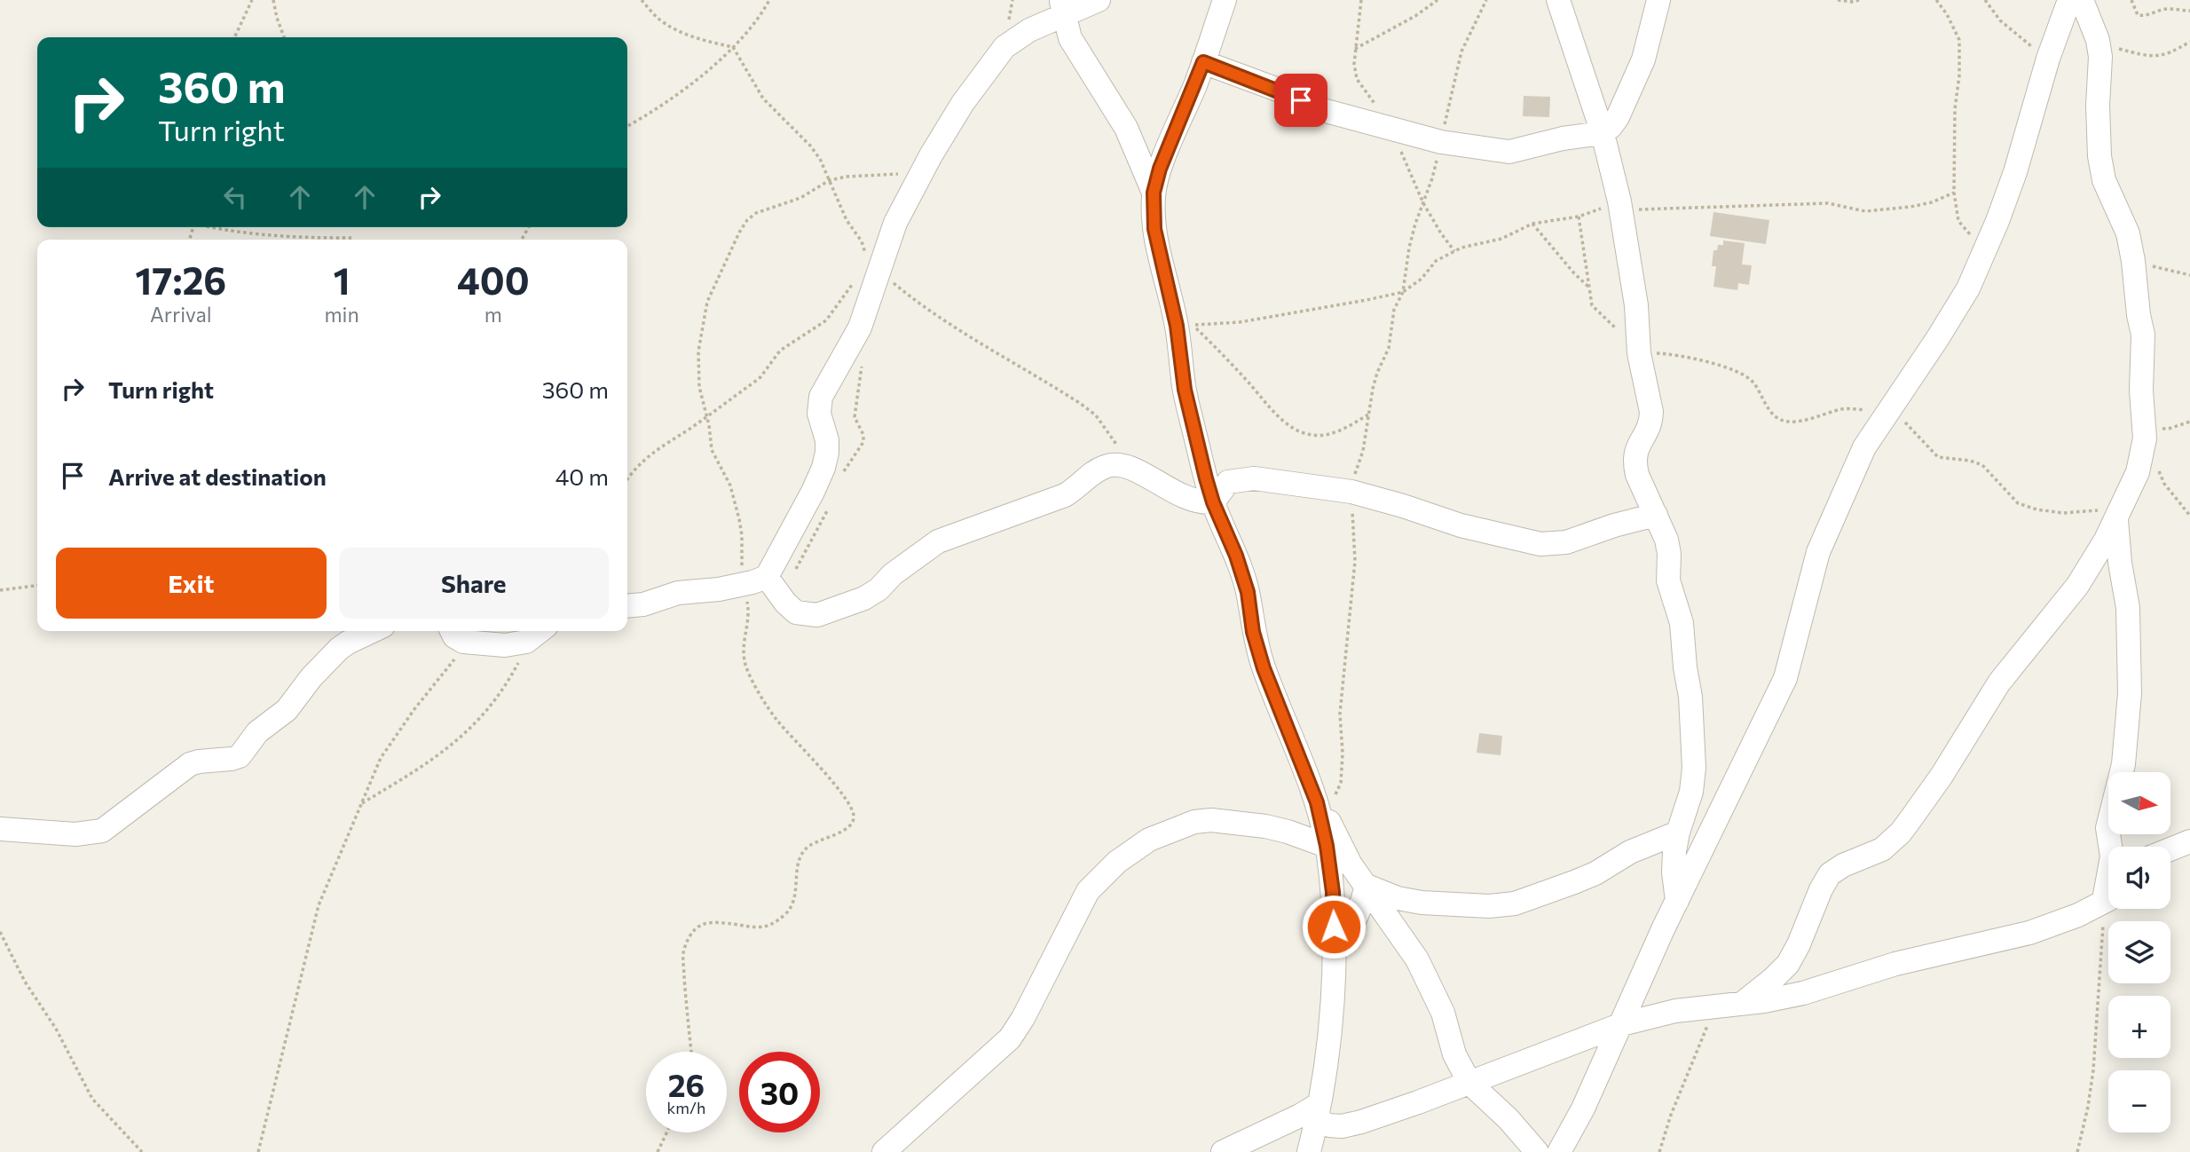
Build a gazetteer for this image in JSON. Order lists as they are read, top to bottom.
{
  "north": "right",
  "page": {
    "turn": ["360 m", "Turn right"],
    "eta": [
      "17:26",
      "Arrival",
      "1",
      "min",
      "400",
      "m"
    ],
    "list": [
      {
        "name": "Turn right",
        "value": "360 m"
      },
      {
        "name": "Arrive at destination",
        "value": "40 m"
      }
    ],
    "buttons": ["Exit", "Share"],
    "map_buttons": ["+", "−"],
    "speed": "26 km/h",
    "limit": "30"
  }
}
